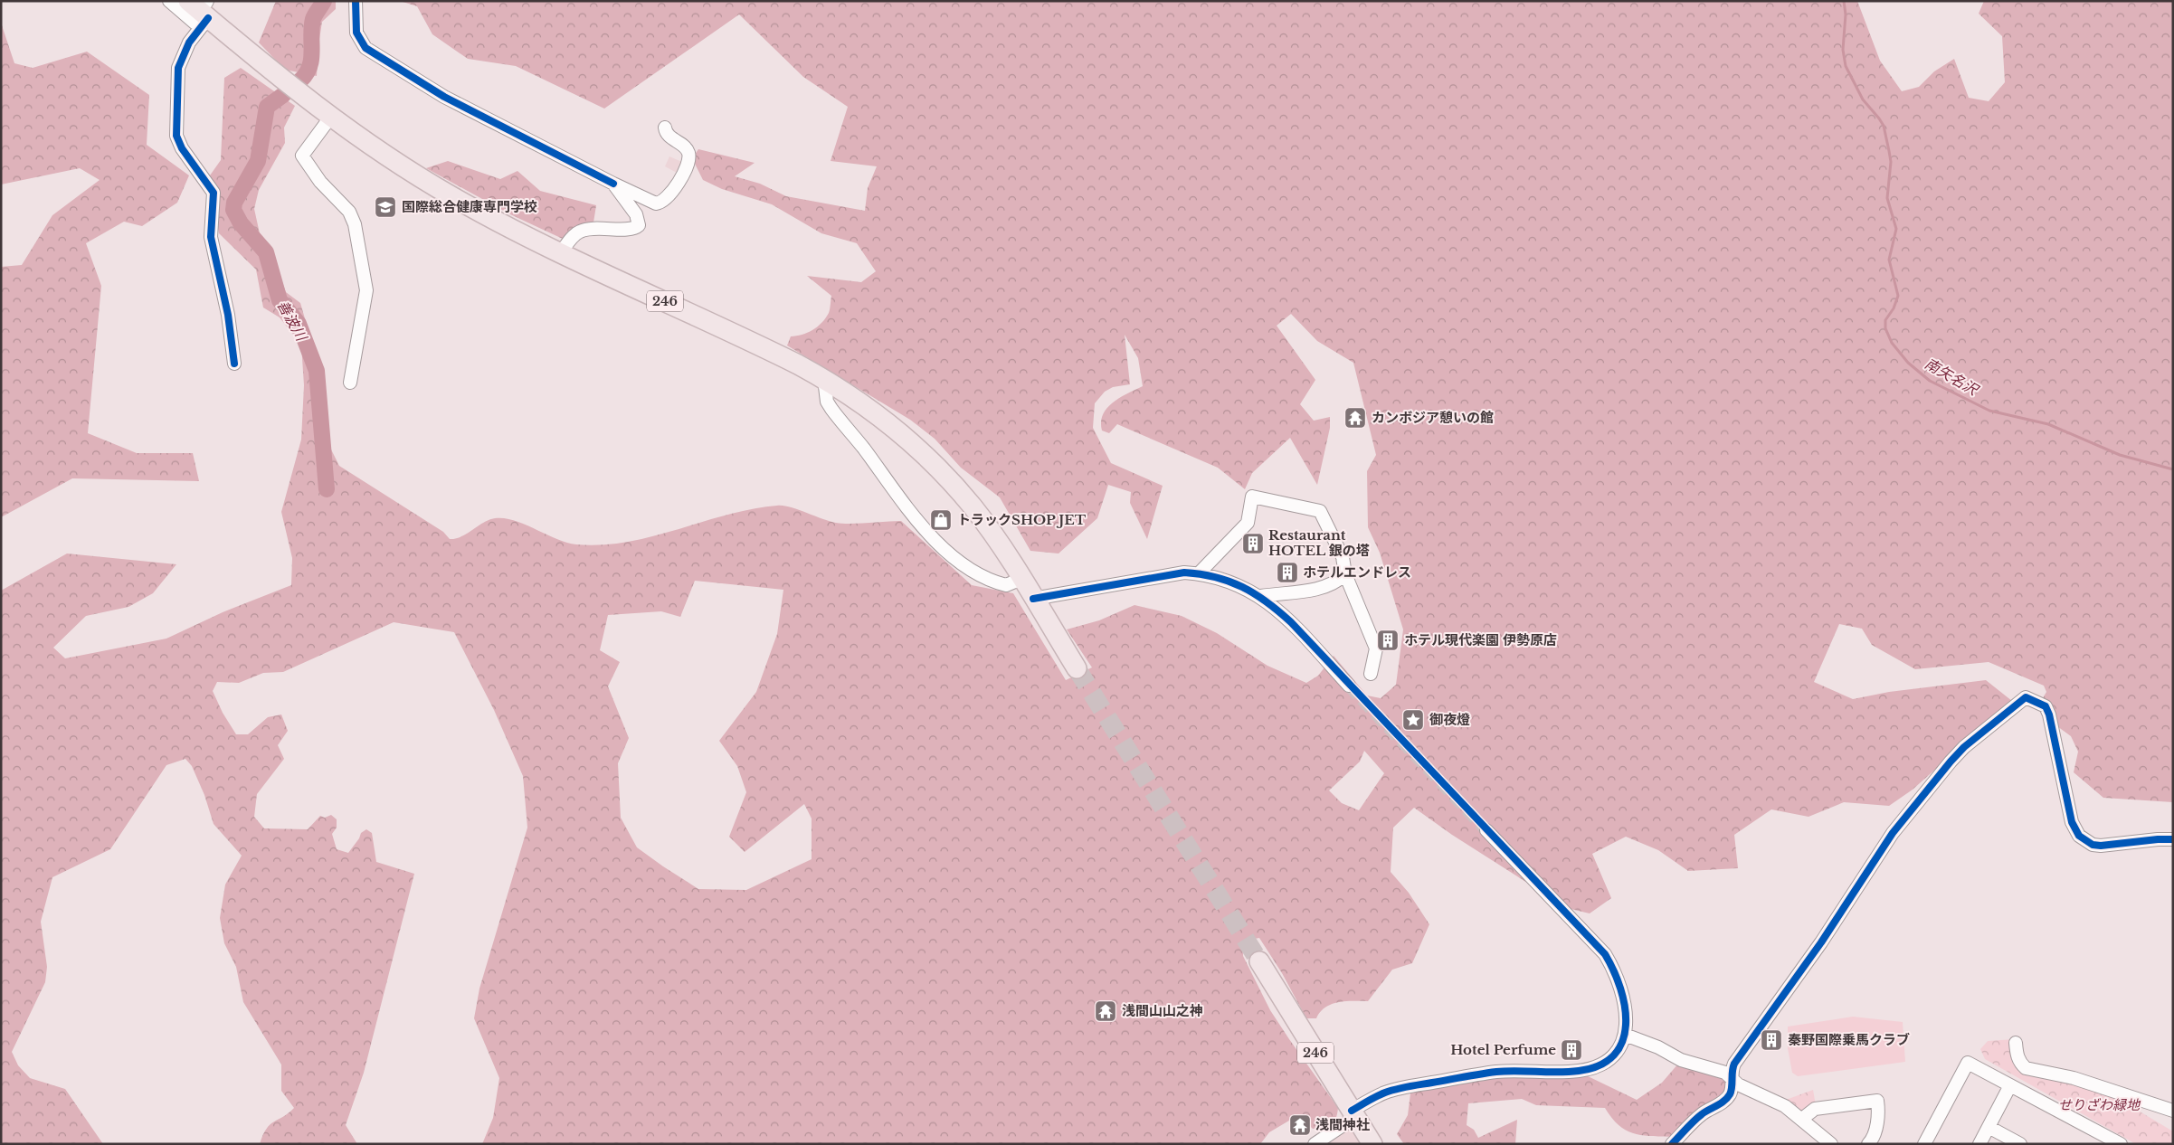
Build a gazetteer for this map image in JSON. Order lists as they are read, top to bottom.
{
  "streets": {
    "highway": ["246"]
  },
  "water": ["善波川", "南矢名沢"],
  "parks": ["せりざわ緑地"],
  "places": {
    "school or university": ["国際総合健康専門学校"],
    "temple": ["カンボジア憩いの館", "浅間山山之神", "浅間神社"],
    "shop": ["トラックSHOP JET"],
    "building": [
      "Restaurant HOTEL 銀の塔",
      "ホテルエンドレス",
      "ホテル現代楽園 伊勢原店",
      "秦野国際乗馬クラブ",
      "Hotel Perfume"
    ],
    "place": ["御夜燈"]
  }
}
